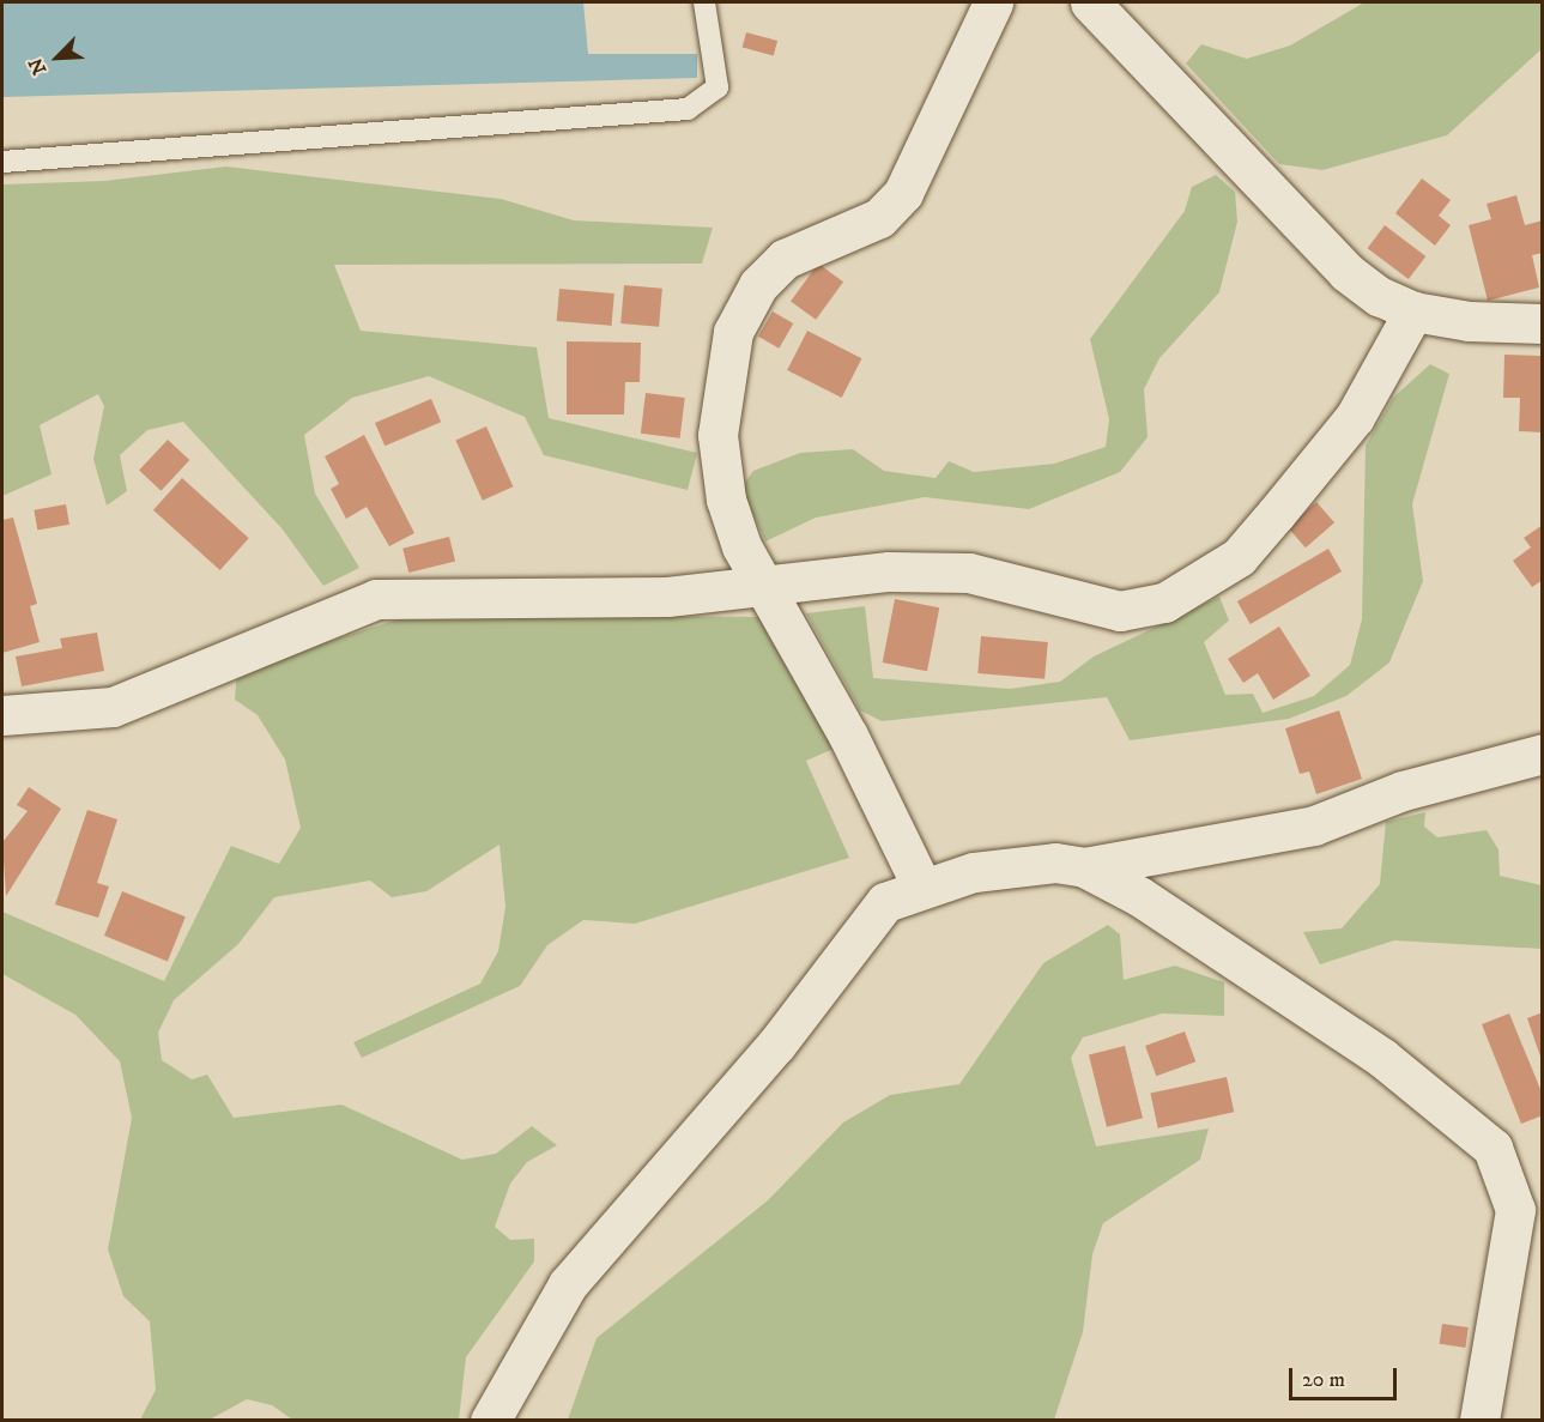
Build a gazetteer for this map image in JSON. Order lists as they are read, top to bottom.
{
  "scale_bar": "20 m",
  "north": "bottom left"
}
